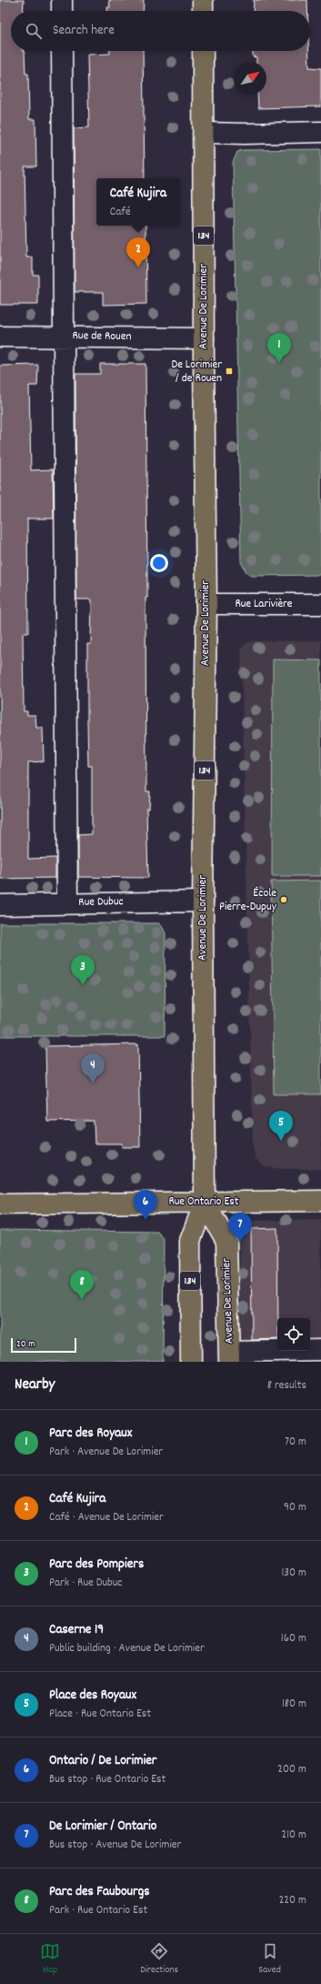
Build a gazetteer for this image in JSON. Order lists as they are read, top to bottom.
{
  "streets": {
    "main road": ["134", "Avenue De Lorimier", "Rue Ontario Est"],
    "street": ["Rue de Rouen", "Rue Larivière", "Rue Dubuc"]
  },
  "crossings": [
    ["Avenue De Lorimier", "Rue de Rouen"],
    ["Avenue De Lorimier", "Rue Larivière"],
    ["Avenue De Lorimier", "Rue Dubuc"],
    ["Avenue De Lorimier", "Rue Ontario Est"]
  ],
  "places": {
    "transit": ["De Lorimier / de Rouen"],
    "other": ["École Pierre-Dupuy"]
  },
  "scale_bar": "20 m",
  "north": "top right",
  "page": {
    "search": "Search here",
    "popup": ["Café Kujira", "Café"],
    "pins": [
      "2",
      "1",
      "3",
      "4",
      "5",
      "6",
      "7",
      "8"
    ],
    "scale": "20 m",
    "heading": ["Nearby", "8 results"],
    "list": [
      {
        "mark": "1",
        "name": "Parc des Royaux",
        "note": "Park · Avenue De Lorimier",
        "value": "70 m"
      },
      {
        "mark": "2",
        "name": "Café Kujira",
        "note": "Café · Avenue De Lorimier",
        "value": "90 m"
      },
      {
        "mark": "3",
        "name": "Parc des Pompiers",
        "note": "Park · Rue Dubuc",
        "value": "130 m"
      },
      {
        "mark": "4",
        "name": "Caserne 19",
        "note": "Public building · Avenue De Lorimier",
        "value": "160 m"
      },
      {
        "mark": "5",
        "name": "Place des Royaux",
        "note": "Place · Rue Ontario Est",
        "value": "180 m"
      },
      {
        "mark": "6",
        "name": "Ontario / De Lorimier",
        "note": "Bus stop · Rue Ontario Est",
        "value": "200 m"
      },
      {
        "mark": "7",
        "name": "De Lorimier / Ontario",
        "note": "Bus stop · Avenue De Lorimier",
        "value": "210 m"
      },
      {
        "mark": "8",
        "name": "Parc des Faubourgs",
        "note": "Park · Rue Ontario Est",
        "value": "220 m"
      }
    ],
    "nav": ["Map", "Directions", "Saved"]
  }
}
